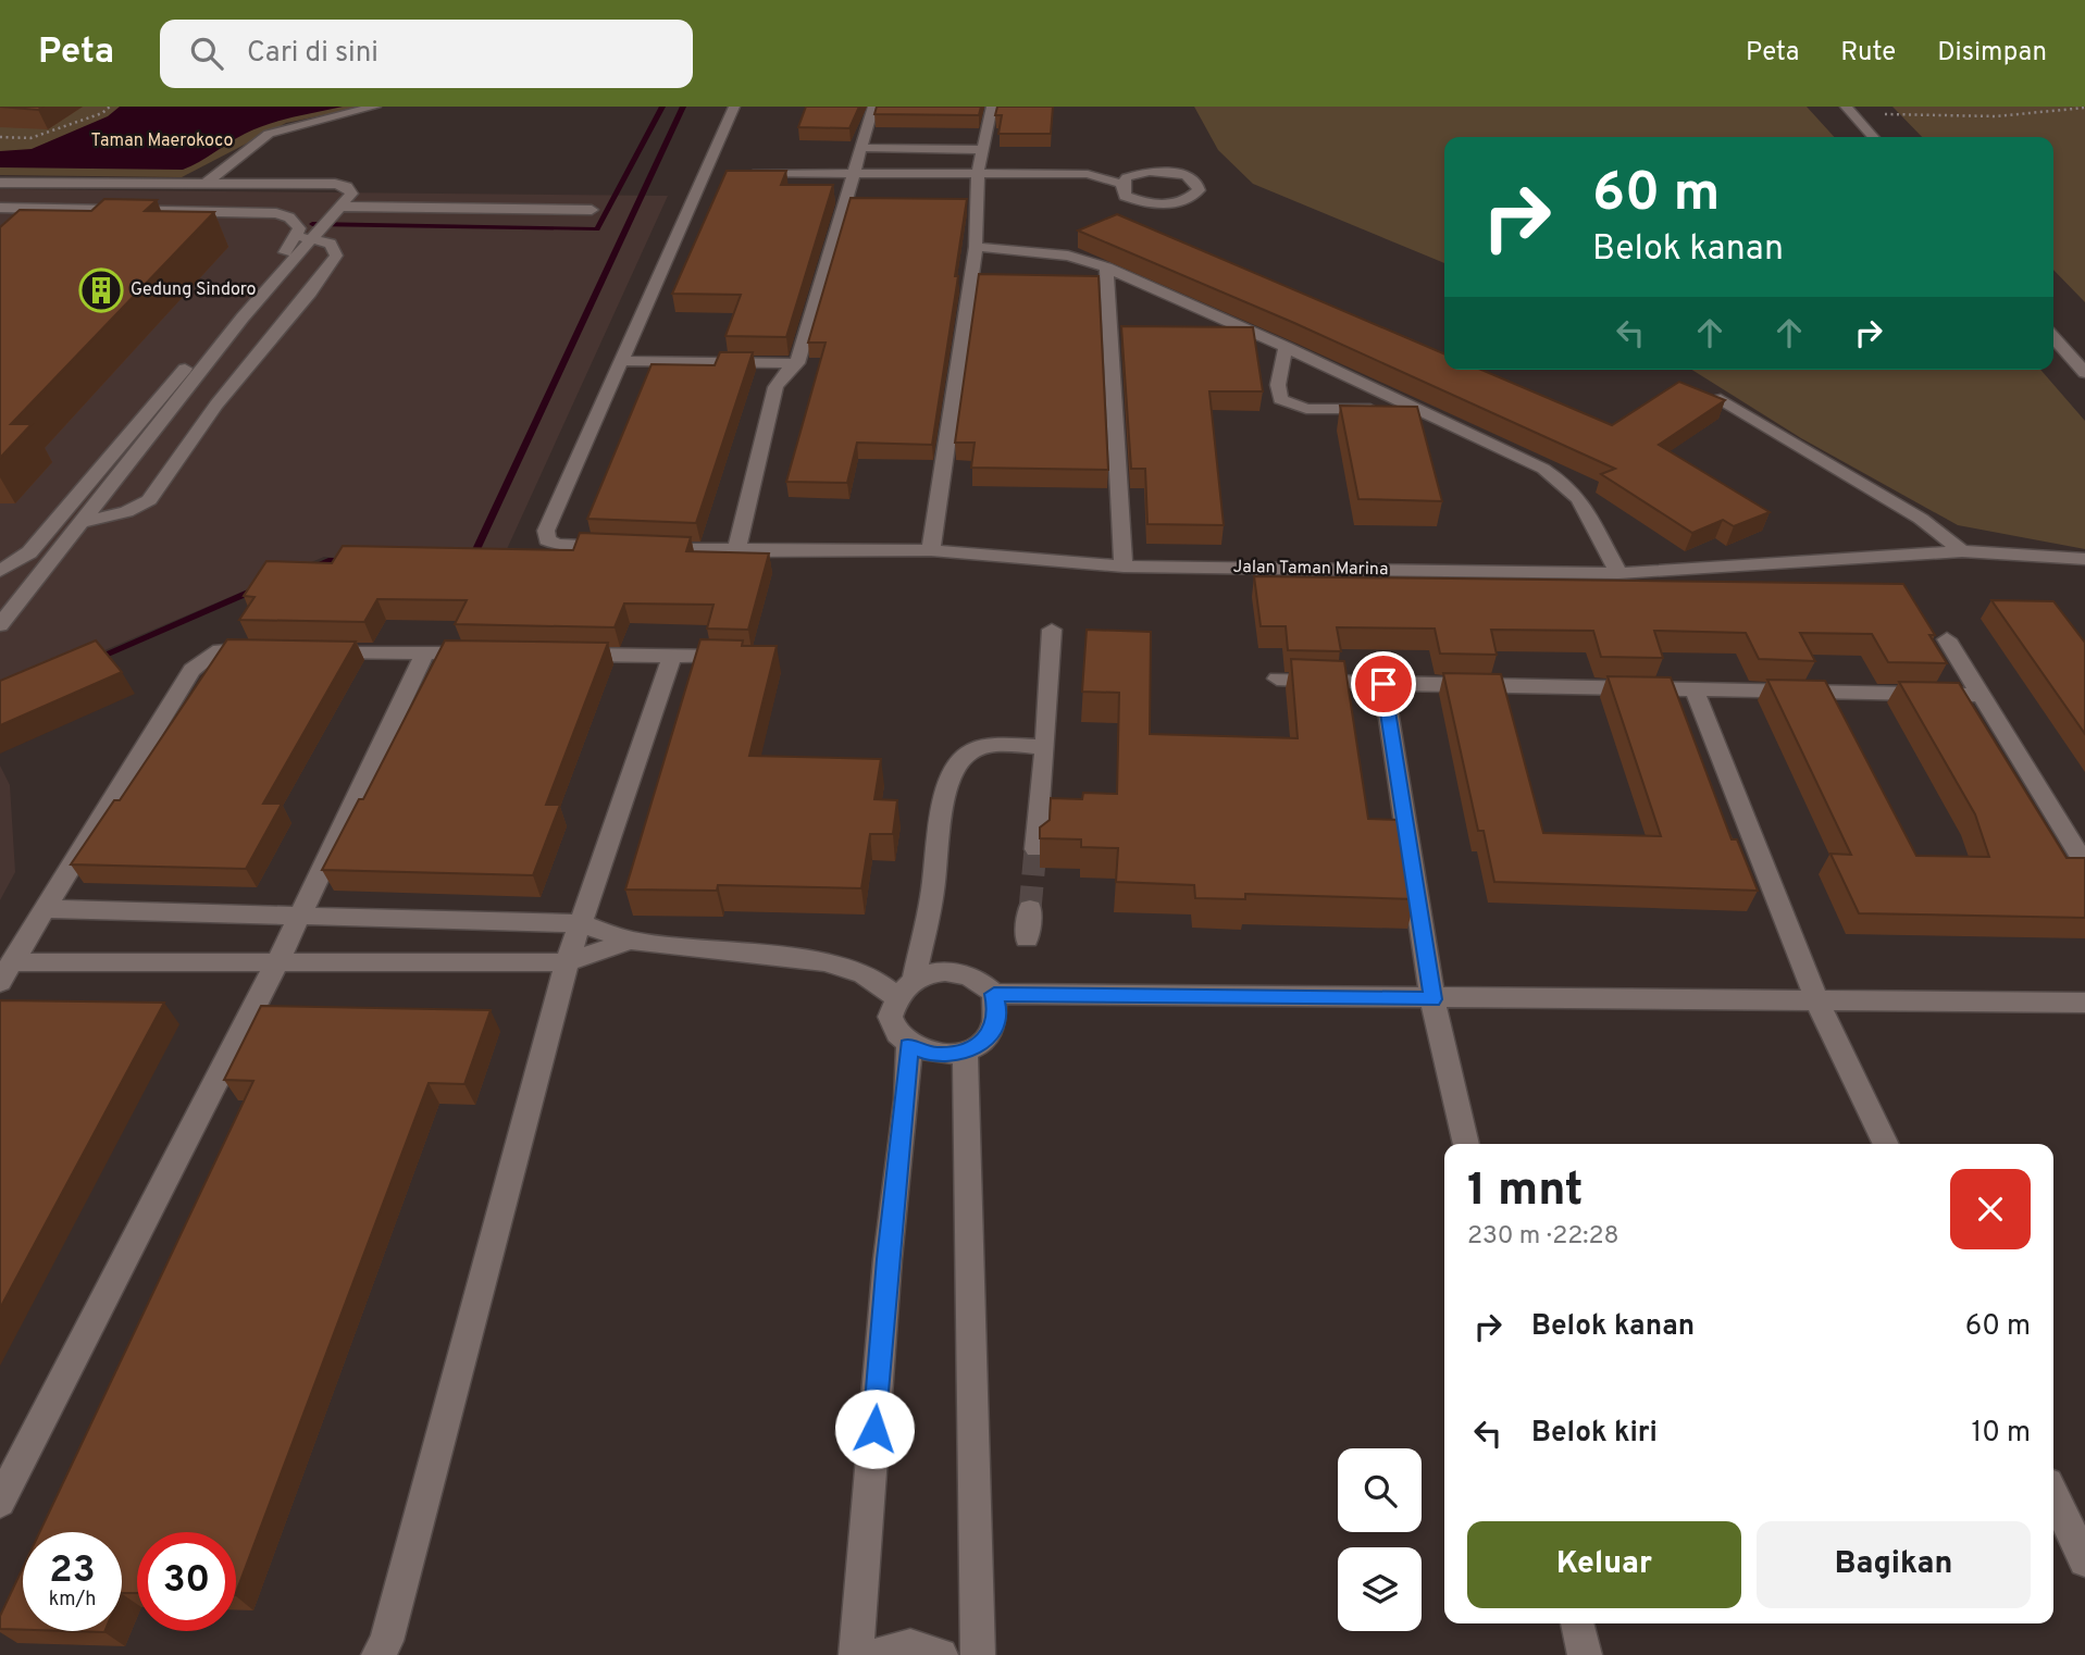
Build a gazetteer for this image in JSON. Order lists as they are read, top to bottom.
{
  "streets": {
    "street": ["Jalan Taman Marina"]
  },
  "parks": ["Taman Maerokoco"],
  "places": {
    "building": ["Gedung Sindoro"]
  },
  "page": {
    "header": "Peta",
    "search": "Cari di sini",
    "nav": ["Peta", "Rute", "Disimpan"],
    "turn": ["60 m", "Belok kanan"],
    "heading": ["1 mnt", "230 m · 22:28"],
    "list": [
      {
        "name": "Belok kanan",
        "value": "60 m"
      },
      {
        "name": "Belok kiri",
        "value": "10 m"
      }
    ],
    "buttons": ["Keluar", "Bagikan"],
    "speed": "23 km/h",
    "limit": "30"
  }
}
